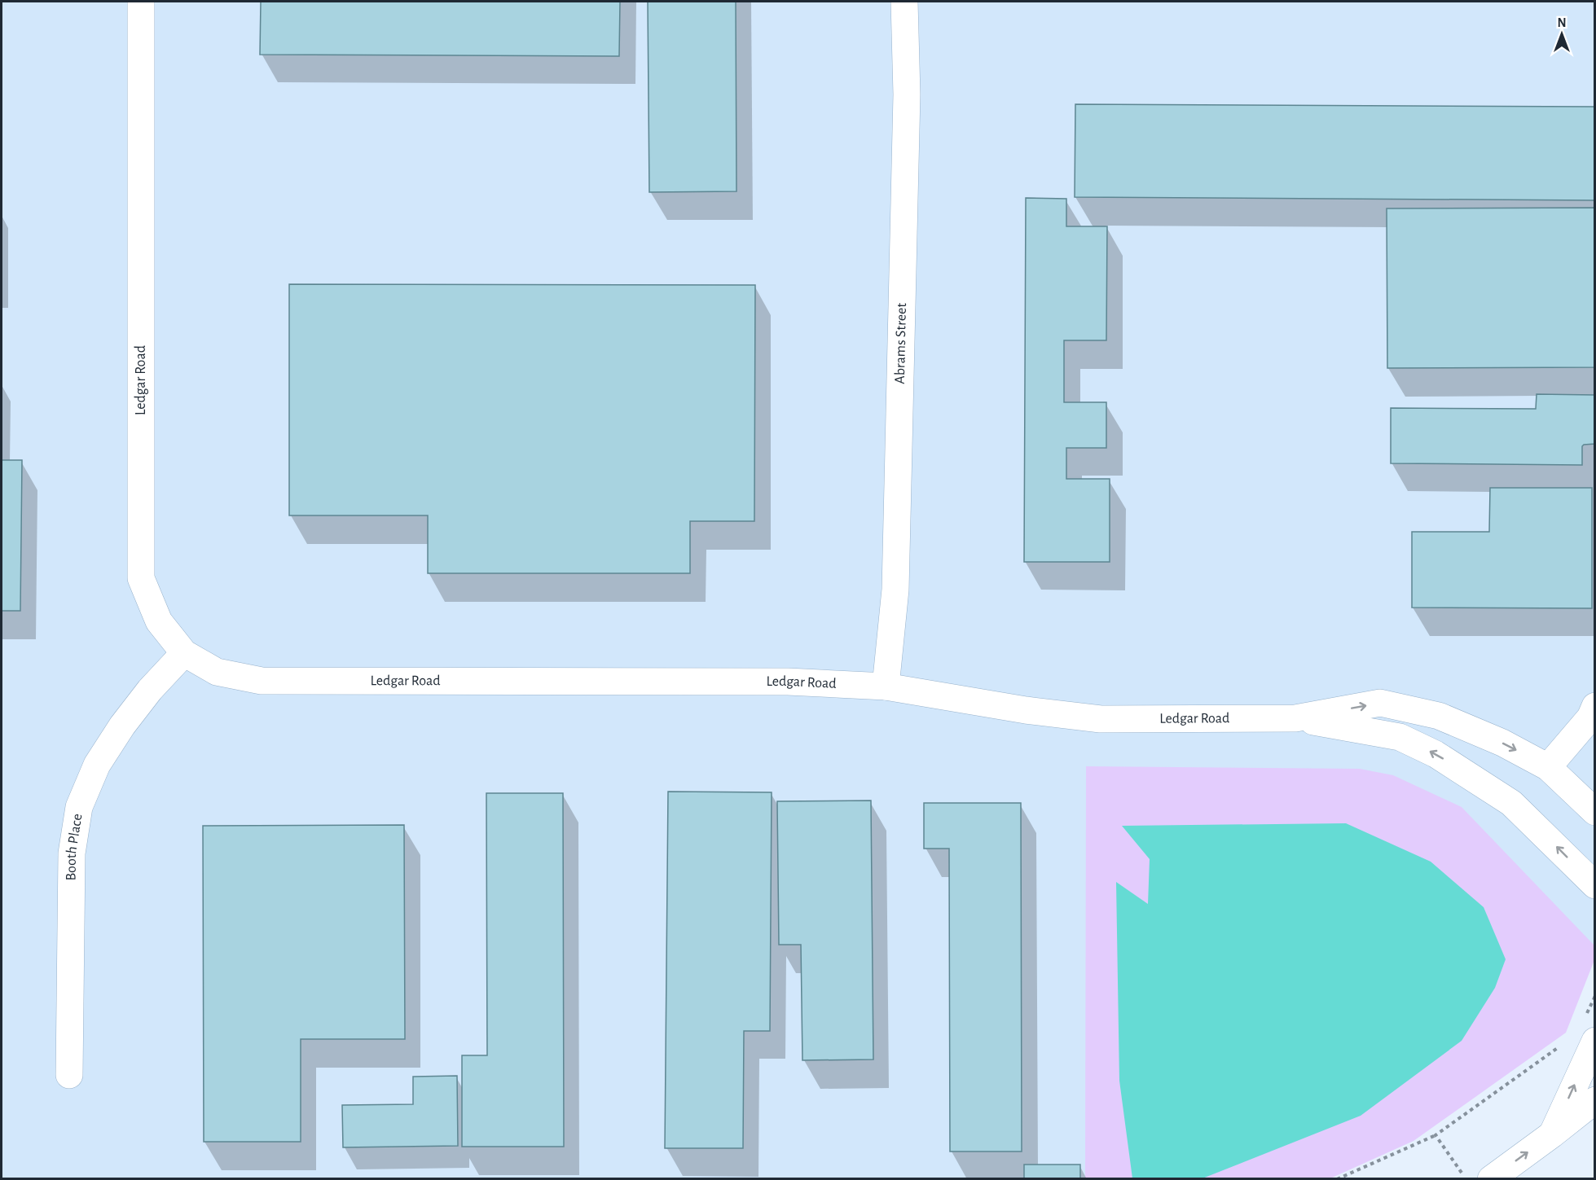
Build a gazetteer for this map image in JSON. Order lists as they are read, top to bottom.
{
  "streets": {
    "street": ["Abrams Street", "Ledgar Road", "Booth Place"]
  },
  "crossings": [
    ["Abrams Street", "Ledgar Road"],
    ["Ledgar Road", "Booth Place"]
  ],
  "north": "top"
}
